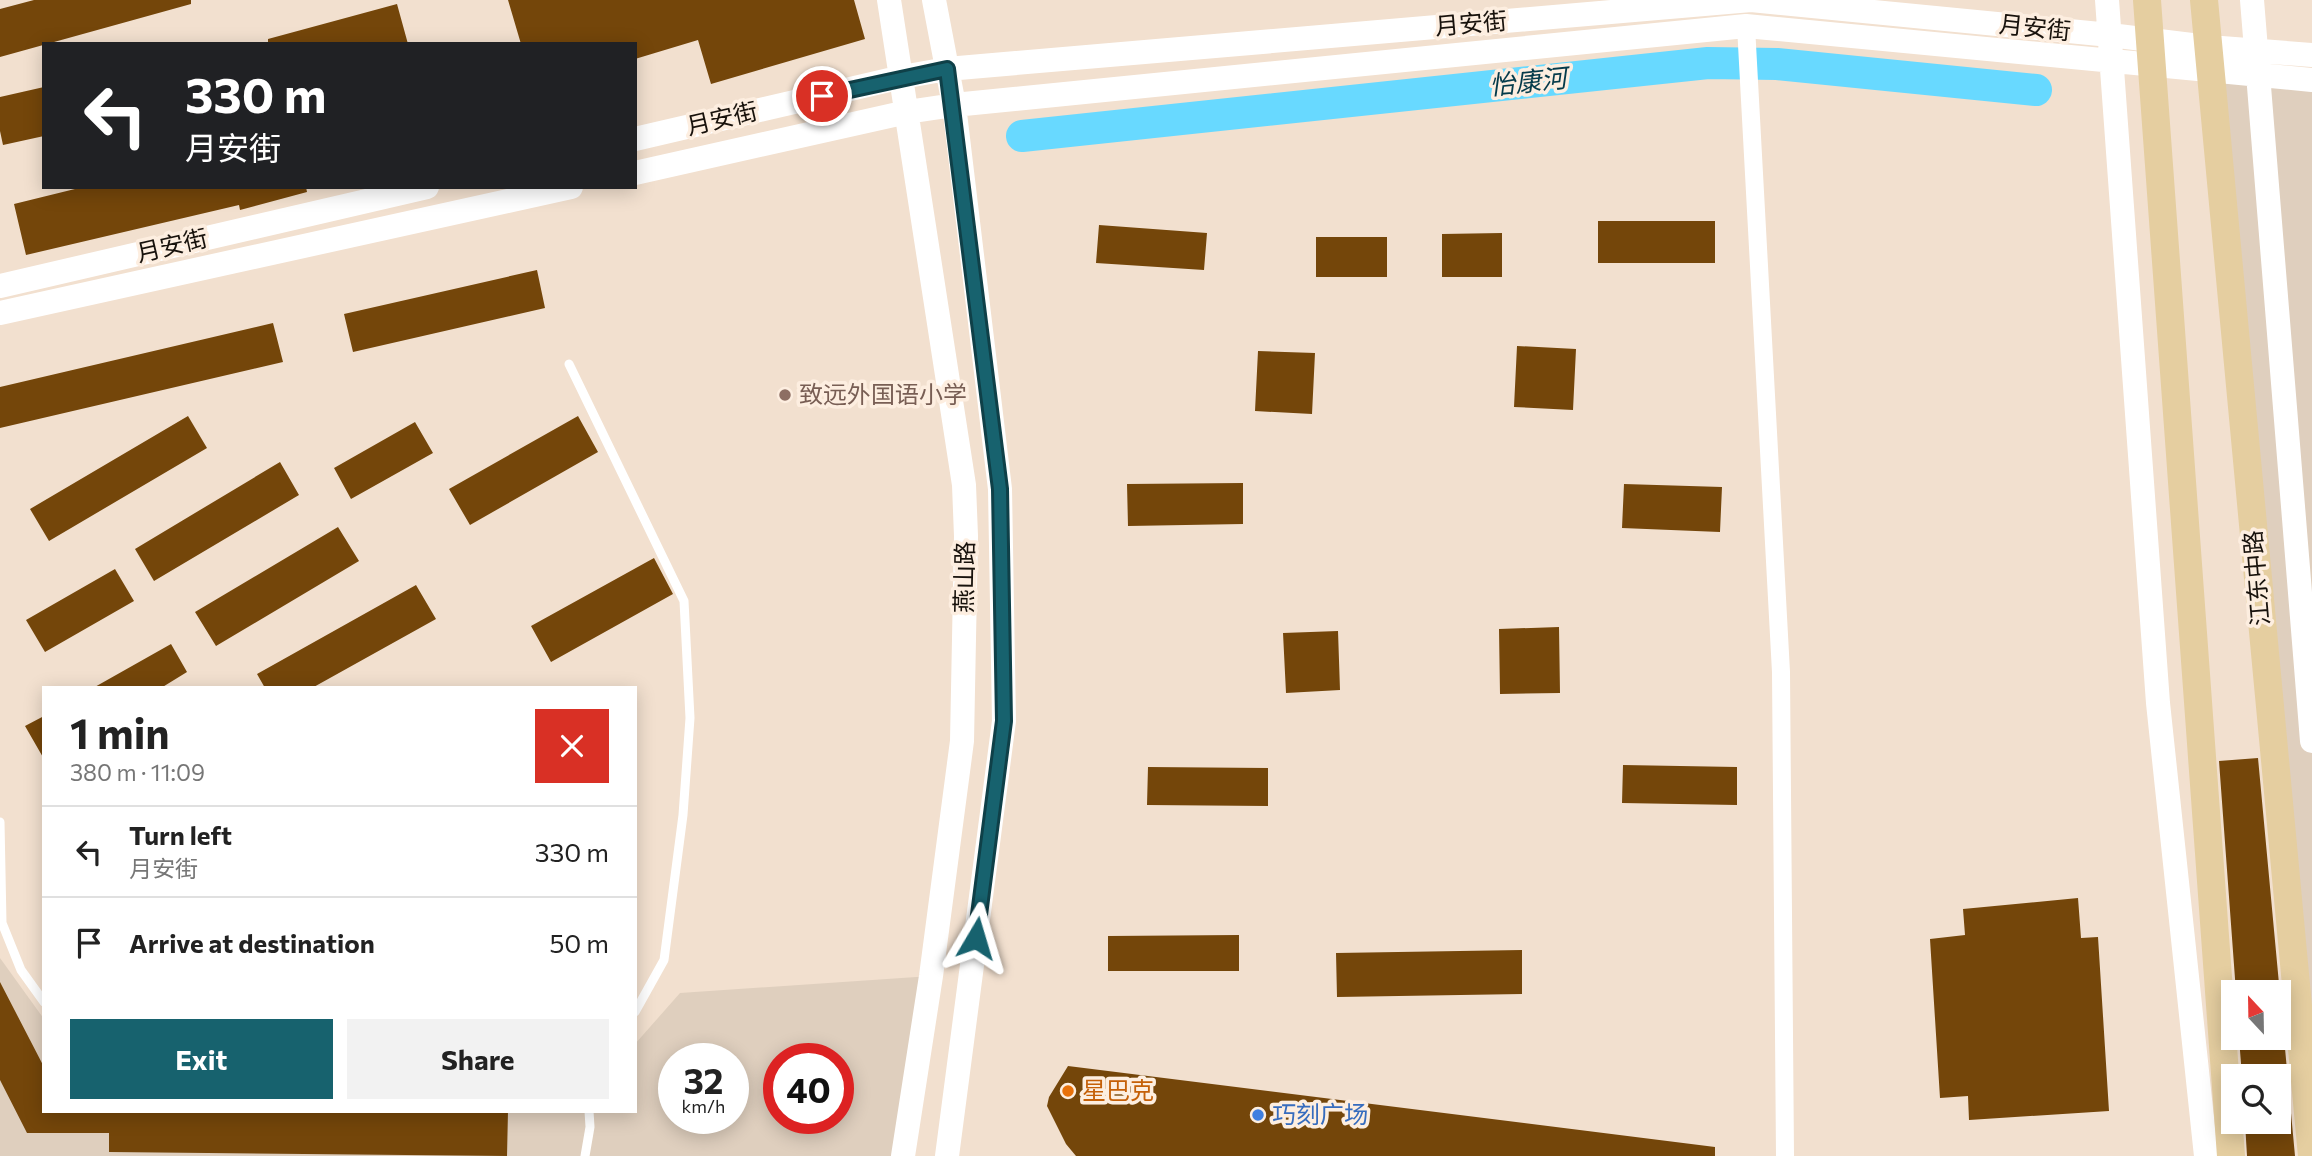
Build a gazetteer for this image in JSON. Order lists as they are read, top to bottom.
{
  "streets": {
    "main road": ["江东中路"],
    "street": ["月安街", "燕山路"]
  },
  "crossings": [
    ["月安街", "燕山路"],
    ["月安街", "江东中路"]
  ],
  "water": ["怡康河"],
  "places": ["致远外国语小学", "星巴克", "巧刻广场"],
  "north": "top",
  "page": {
    "turn": ["330 m", "月安街"],
    "heading": ["1 min", "380 m · 11:09"],
    "list": [
      {
        "name": "Turn left",
        "note": "月安街",
        "value": "330 m"
      },
      {
        "name": "Arrive at destination",
        "value": "50 m"
      }
    ],
    "buttons": ["Exit", "Share"],
    "speed": "32 km/h",
    "limit": "40"
  }
}
